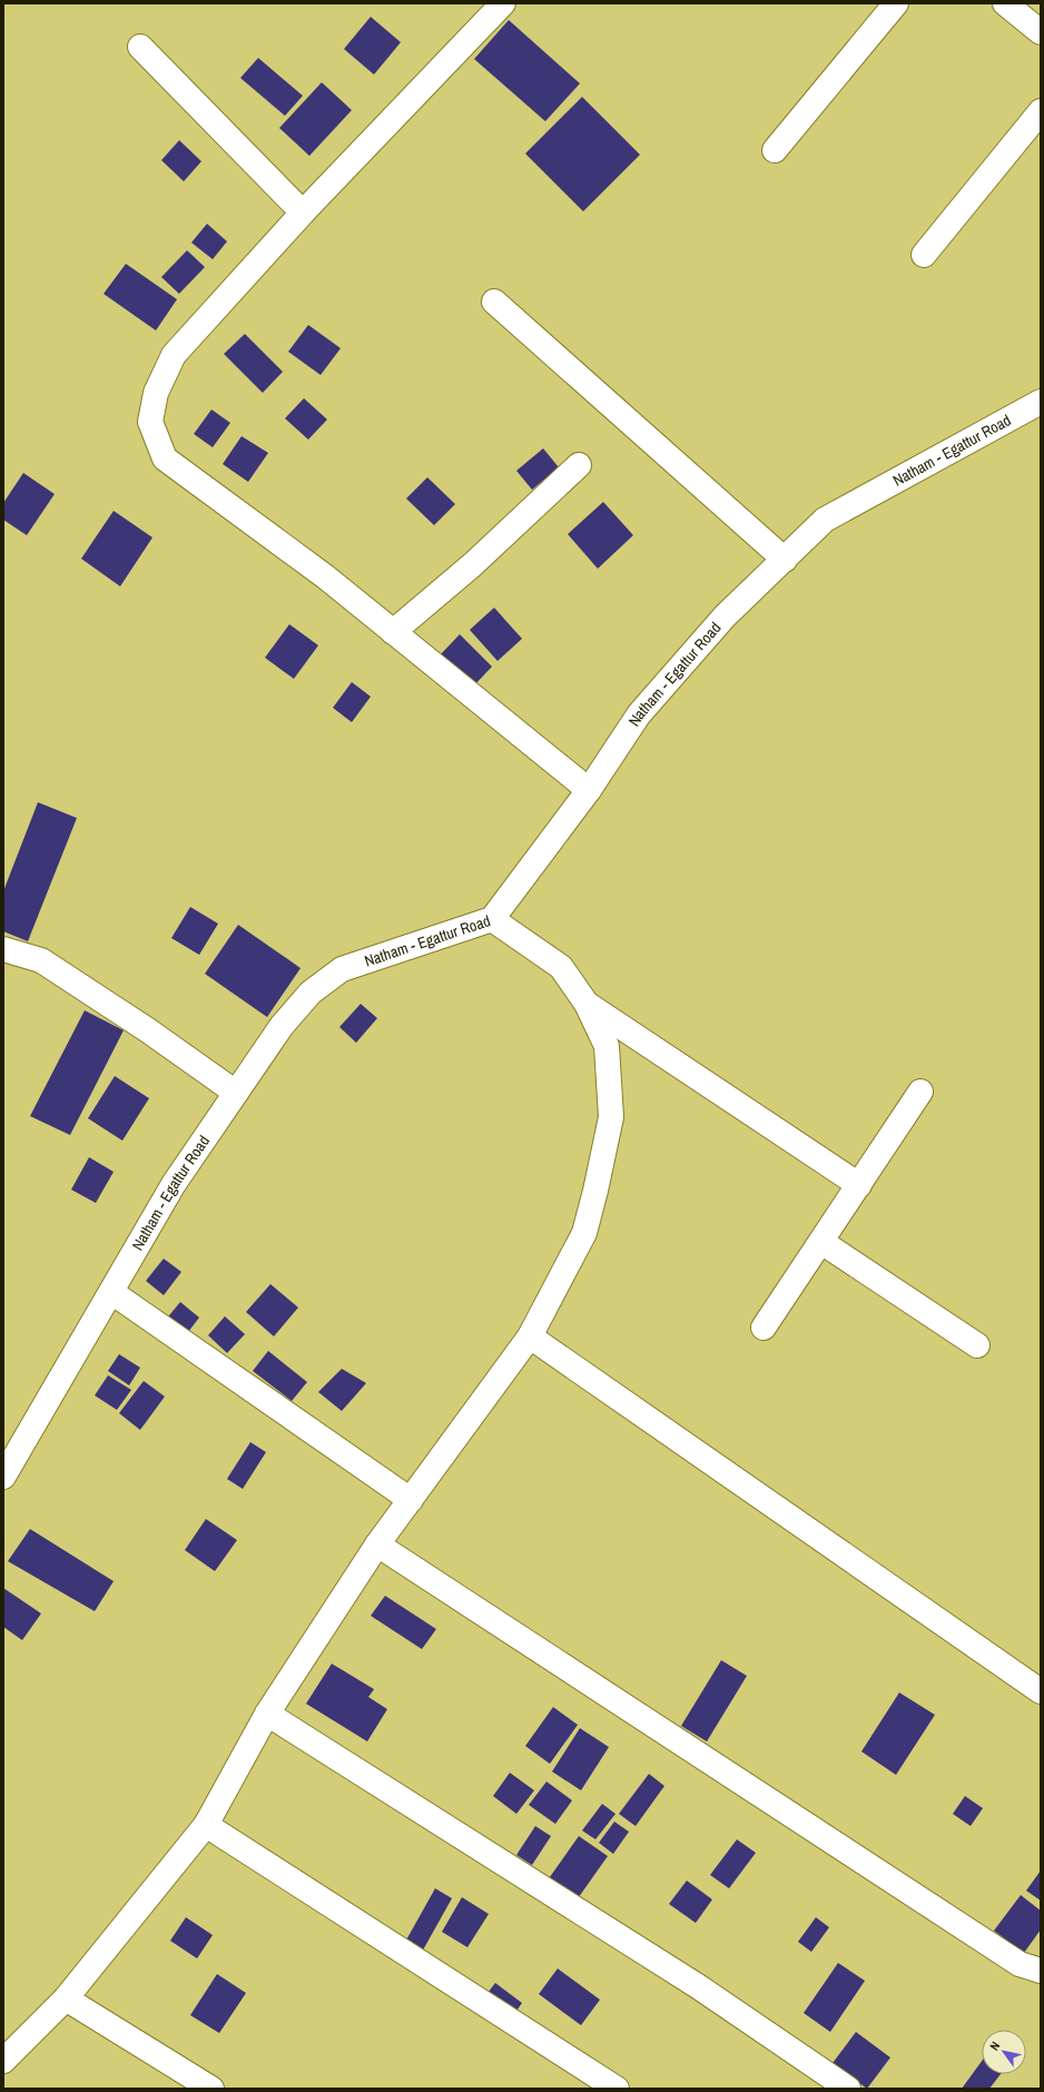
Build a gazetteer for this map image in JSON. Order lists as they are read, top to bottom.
{
  "streets": {
    "street": ["Natham - Egattur Road"]
  },
  "north": "top left"
}
